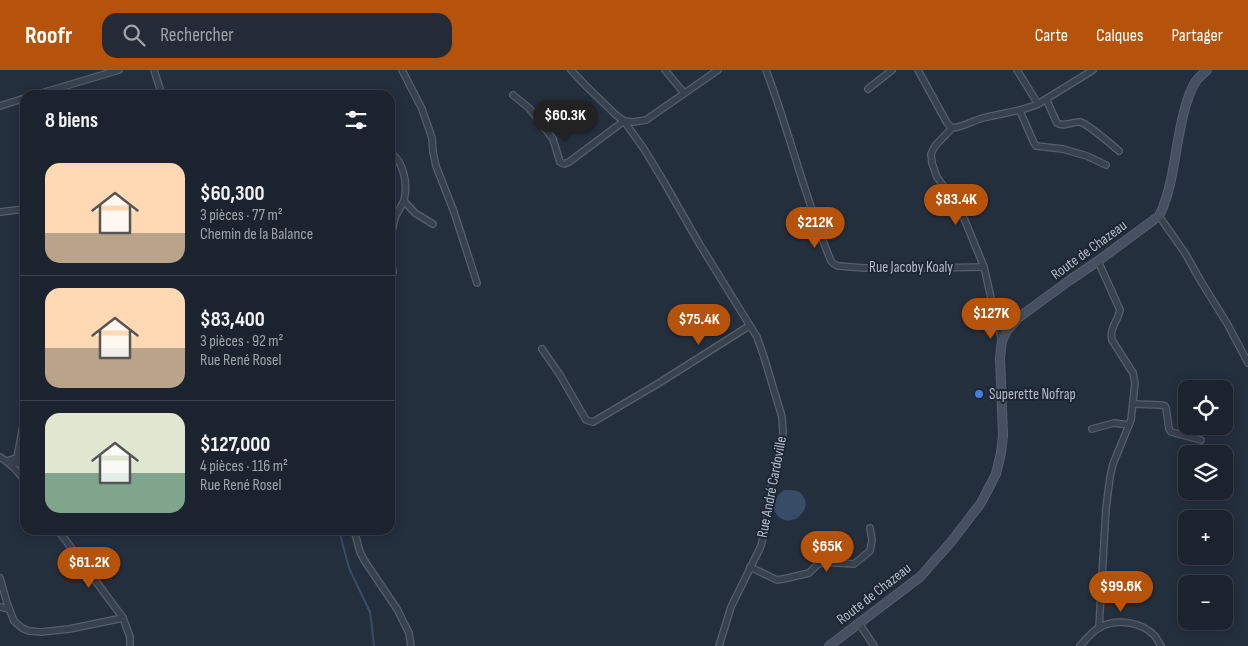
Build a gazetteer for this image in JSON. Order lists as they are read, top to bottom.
{
  "streets": {
    "main road": ["Route de Chazeau"],
    "street": ["Rue Jacoby Koaly", "Rue André Cardoville"]
  },
  "places": ["Superette Nofrap"],
  "page": {
    "header": "Roofr",
    "search": "Rechercher",
    "nav": ["Carte", "Calques", "Partager"],
    "heading": "8 biens",
    "price": [
      "$60.3K",
      "$83.4K",
      "$212K",
      "$127K",
      "$75.4K",
      "$65K",
      "$61.2K",
      "$99.6K"
    ],
    "list": [
      {
        "name": "$60,300",
        "note": "3 pièces · 77 m² · Chemin de la Balance"
      },
      {
        "name": "$83,400",
        "note": "3 pièces · 92 m² · Rue René Rosel"
      },
      {
        "name": "$127,000",
        "note": "4 pièces · 116 m² · Rue René Rosel"
      }
    ],
    "map_buttons": ["+", "−"]
  }
}
